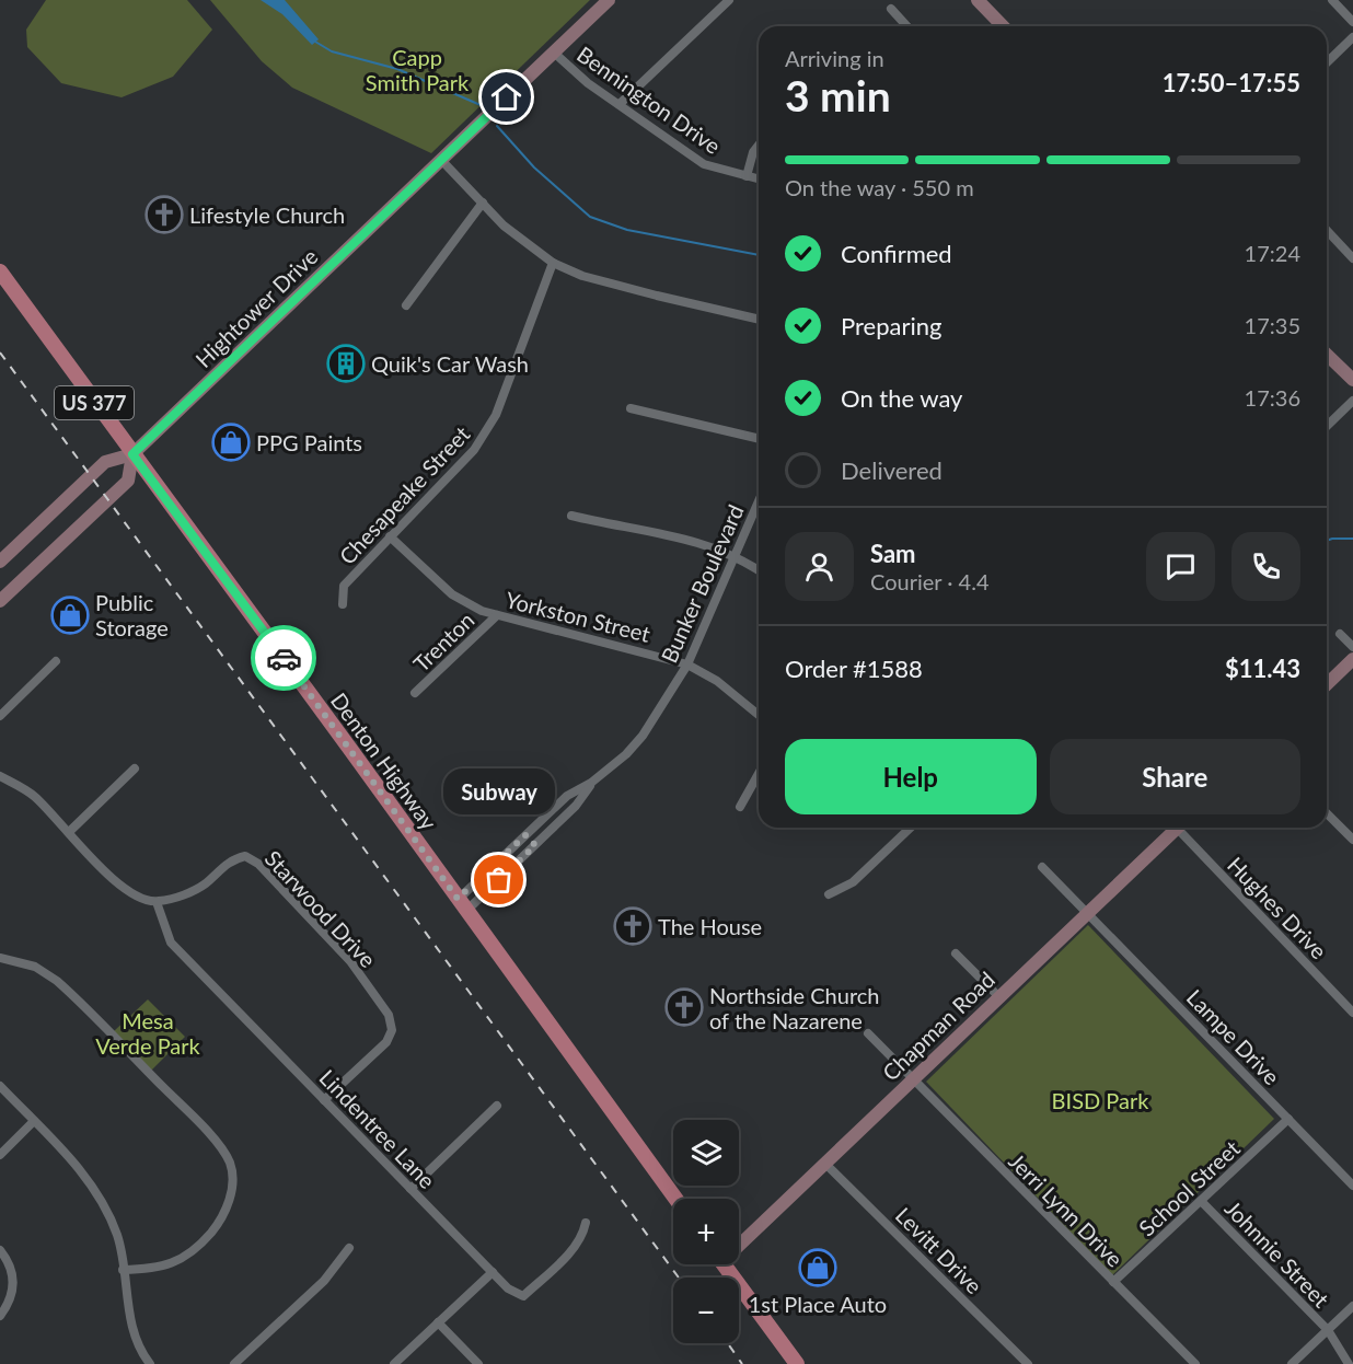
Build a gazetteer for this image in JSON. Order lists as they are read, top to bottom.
{
  "streets": {
    "main road": [
      "Hightower Drive",
      "US 377",
      "Denton Highway",
      "Chapman Road"
    ],
    "street": [
      "Bennington Drive",
      "Chesapeake Street",
      "Bunker Boulevard",
      "Yorkston Street",
      "Trenton",
      "Hughes Drive",
      "Starwood Drive",
      "Lampe Drive",
      "Lindentree Lane",
      "School Street",
      "Jerri Lynn Drive",
      "Levitt Drive",
      "Johnnie Street"
    ]
  },
  "crossings": [
    ["Bennington Drive", "Hightower Drive"],
    ["Hightower Drive", "Denton Highway"],
    ["Chesapeake Street", "Yorkston Street"],
    ["Bunker Boulevard", "Yorkston Street"],
    ["Bunker Boulevard", "Denton Highway"],
    ["Yorkston Street", "Trenton"],
    ["Starwood Drive", "Lindentree Lane"],
    ["Chapman Road", "Lampe Drive"],
    ["Chapman Road", "Jerri Lynn Drive"],
    ["Chapman Road", "Levitt Drive"],
    ["Lampe Drive", "School Street"],
    ["School Street", "Jerri Lynn Drive"],
    ["School Street", "Johnnie Street"]
  ],
  "parks": ["Capp Smith Park", "Mesa Verde Park", "BISD Park"],
  "places": {
    "church": ["Lifestyle Church", "The House", "Northside Church of the Nazarene"],
    "building": ["Quik's Car Wash"],
    "shop": ["PPG Paints", "Public Storage", "1st Place Auto"],
    "other": ["Subway"]
  },
  "page": {
    "heading": ["3 min", "Arriving in", "17:50–17:55"],
    "panel": [
      "Sam",
      "Courier · 4.4",
      "Order #1588",
      "$11.43"
    ],
    "bar": "On the way · 550 m",
    "list": [
      ["Confirmed", "17:24"],
      ["Preparing", "17:35"],
      ["On the way", "17:36"],
      "Delivered"
    ],
    "buttons": ["Help", "Share"],
    "bubble": "Subway",
    "map_buttons": ["+", "−"]
  }
}
